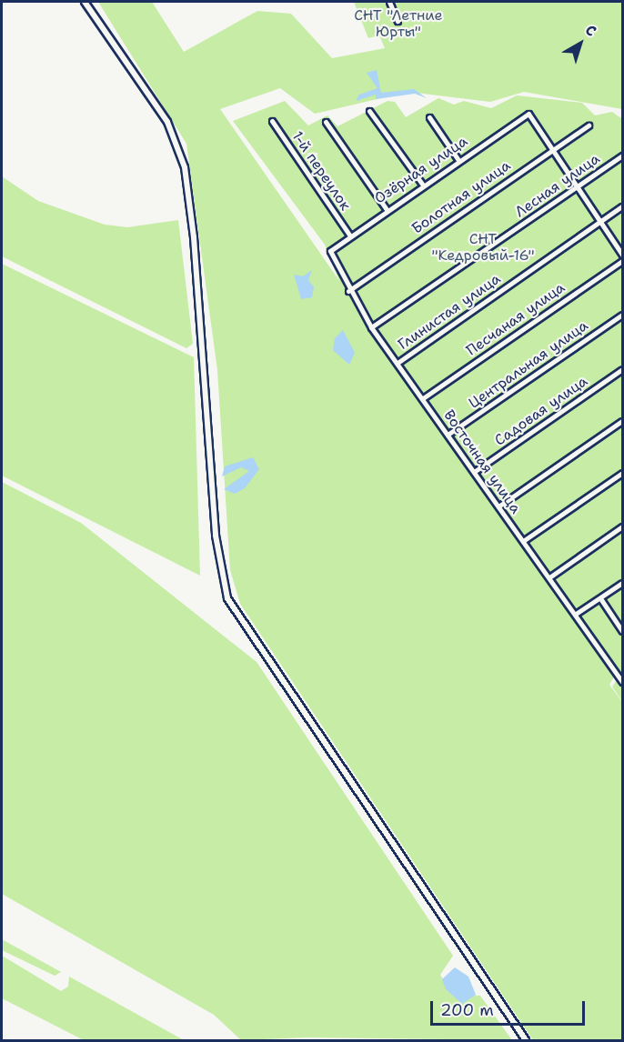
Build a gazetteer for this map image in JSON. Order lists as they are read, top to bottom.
{
  "streets": {
    "street": [
      "Озёрная улица",
      "1-й переулок",
      "Лесная улица",
      "Болотная улица",
      "Глинистая улица",
      "Песчаная улица",
      "Центральная улица",
      "Садовая улица",
      "Восточная улица"
    ]
  },
  "crossings": [
    ["Озёрная улица", "1-й переулок"],
    ["Озёрная улица", "Болотная улица"],
    ["Озёрная улица", "Восточная улица"],
    ["Лесная улица", "Восточная улица"],
    ["Болотная улица", "Восточная улица"],
    ["Глинистая улица", "Восточная улица"],
    ["Песчаная улица", "Восточная улица"],
    ["Центральная улица", "Восточная улица"],
    ["Садовая улица", "Восточная улица"]
  ],
  "parks": ["СНТ \"Летние Юрты\"", "СНТ \"Кедровый-16\""],
  "scale_bar": "200 m",
  "north": "top right"
}
